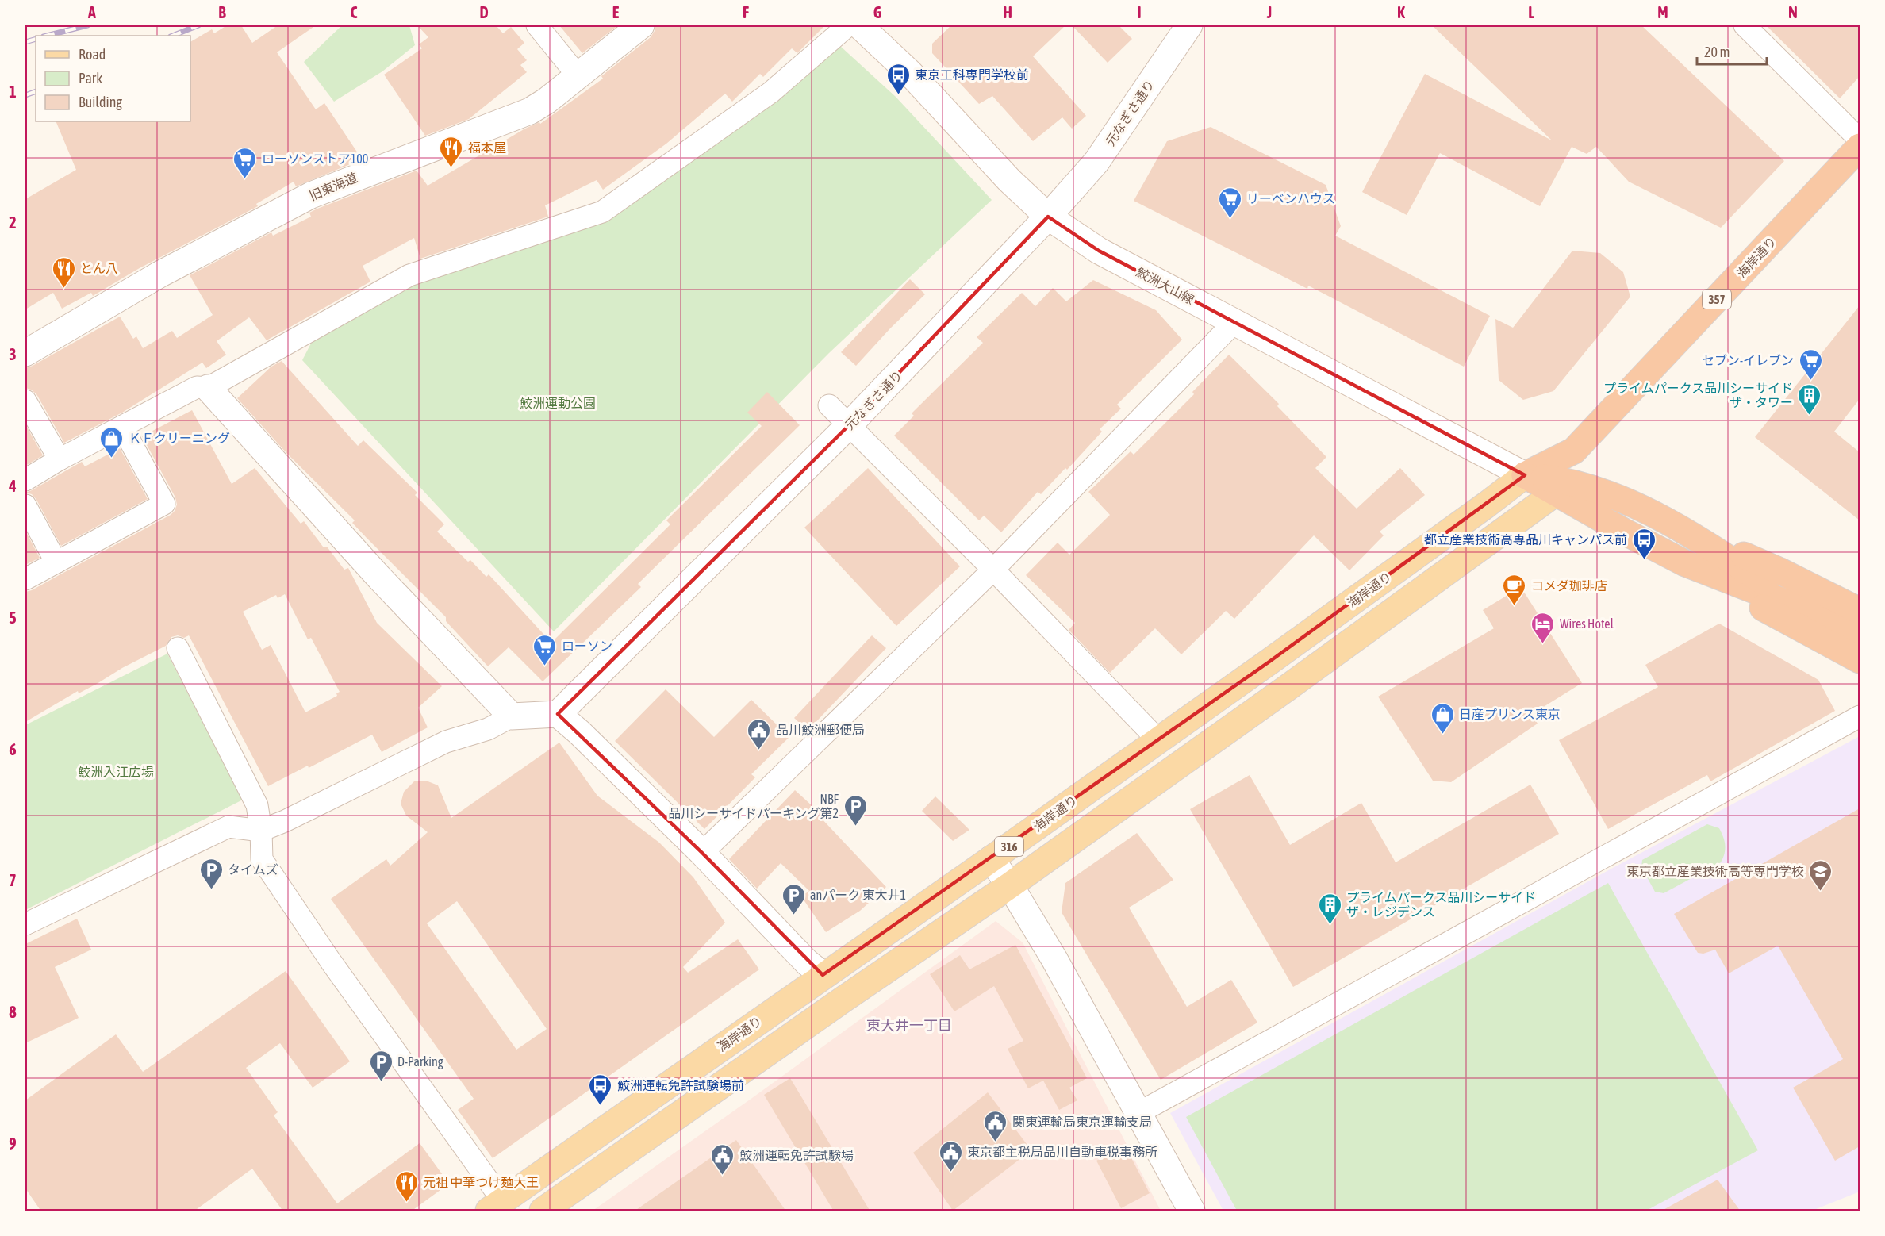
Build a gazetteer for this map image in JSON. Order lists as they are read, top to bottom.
{
  "streets": {
    "highway": ["海岸通り", "357"],
    "main road": ["316"],
    "street": ["元なぎさ通り", "旧東海道", "鮫洲大山線"]
  },
  "crossings": [
    ["元なぎさ通り", "鮫洲大山線"],
    ["海岸通り", "鮫洲大山線"]
  ],
  "districts": ["東大井一丁目"],
  "parks": ["鮫洲運動公園", "鮫洲入江広場"],
  "places": {
    "bus stop": ["東京工科専門学校前", "都立産業技術高専品川キャンパス前", "鮫洲運転免許試験場前"],
    "restaurant": ["福本屋", "とん八", "元祖 中華つけ麺大王"],
    "supermarket": [
      "ローソンストア100",
      "リーベンハウス",
      "セブン-イレブン",
      "ローソン"
    ],
    "building": ["プライムパークス品川シーサイド ザ・タワー", "プライムパークス品川シーサイド ザ・レジデンス"],
    "shop": ["ＫＦクリーニング", "日産プリンス東京"],
    "cafe": ["コメダ珈琲店"],
    "hotel": ["Wires Hotel"],
    "public building": [
      "品川鮫洲郵便局",
      "関東運輸局東京運輸支局",
      "東京都主税局品川自動車税事務所",
      "鮫洲運転免許試験場"
    ],
    "parking": [
      "NBF 品川シーサイドパーキング第2",
      "タイムズ",
      "anパーク 東大井1",
      "D-Parking"
    ],
    "school or university": ["東京都立産業技術高等専門学校"]
  },
  "legend": ["Road", "Park", "Building"],
  "scale_bar": "20 m",
  "grid": {
    "columns": [
      "A",
      "B",
      "C",
      "D",
      "E",
      "F",
      "G",
      "H",
      "I",
      "J",
      "K",
      "L",
      "M",
      "N"
    ],
    "rows": [
      "1",
      "2",
      "3",
      "4",
      "5",
      "6",
      "7",
      "8",
      "9"
    ]
  }
}
